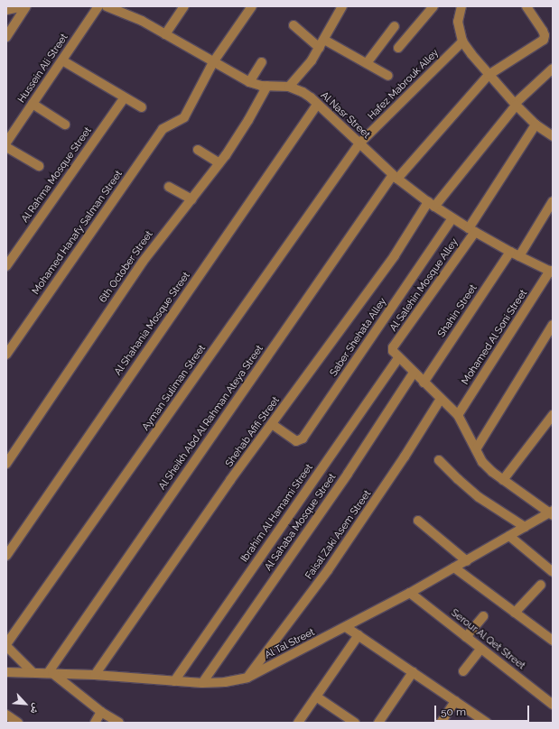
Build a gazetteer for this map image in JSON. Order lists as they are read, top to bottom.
{
  "streets": {
    "street": [
      "Hussein Ali Street",
      "Hafez Mabrouk Alley",
      "Al Nasr Street",
      "Al Rahma Mosque Street",
      "Mohamed Hanafy Salman Street",
      "6th October Street",
      "Al Salehin Mosque Alley",
      "Shahin Street",
      "Al Shahania Mosque Street",
      "Saber Shehata Alley",
      "Mohamed Al Soni Street",
      "Ayman Suliman Street",
      "Al Sheikh Abd Al Rahman Ateya Street",
      "Shehab Afifi Street",
      "Ibrahim Al Hamami Street",
      "Al Sahaba Mosque Street",
      "Faisal Zaki Asem Street",
      "Serour Al Qet Street",
      "Al Tal Street"
    ]
  },
  "crossings": [
    ["Hafez Mabrouk Alley", "Al Nasr Street"],
    ["Hafez Mabrouk Alley", "Ayman Suliman Street"],
    ["Al Nasr Street", "Mohamed Hanafy Salman Street"],
    ["Al Nasr Street", "6th October Street"],
    ["Al Nasr Street", "Al Salehin Mosque Alley"],
    ["Al Nasr Street", "Shahin Street"],
    ["Al Nasr Street", "Al Shahania Mosque Street"],
    ["Al Nasr Street", "Saber Shehata Alley"],
    ["Al Nasr Street", "Mohamed Al Soni Street"],
    ["Al Nasr Street", "Ayman Suliman Street"],
    ["Al Nasr Street", "Al Sheikh Abd Al Rahman Ateya Street"],
    ["Al Nasr Street", "Shehab Afifi Street"],
    ["Al Salehin Mosque Alley", "Ibrahim Al Hamami Street"],
    ["Saber Shehata Alley", "Shehab Afifi Street"],
    ["Al Sheikh Abd Al Rahman Ateya Street", "Al Tal Street"],
    ["Shehab Afifi Street", "Al Tal Street"],
    ["Ibrahim Al Hamami Street", "Al Tal Street"],
    ["Al Sahaba Mosque Street", "Al Tal Street"],
    ["Faisal Zaki Asem Street", "Al Tal Street"],
    ["Serour Al Qet Street", "Al Tal Street"]
  ],
  "scale_bar": "50 m",
  "north": "bottom right"
}
